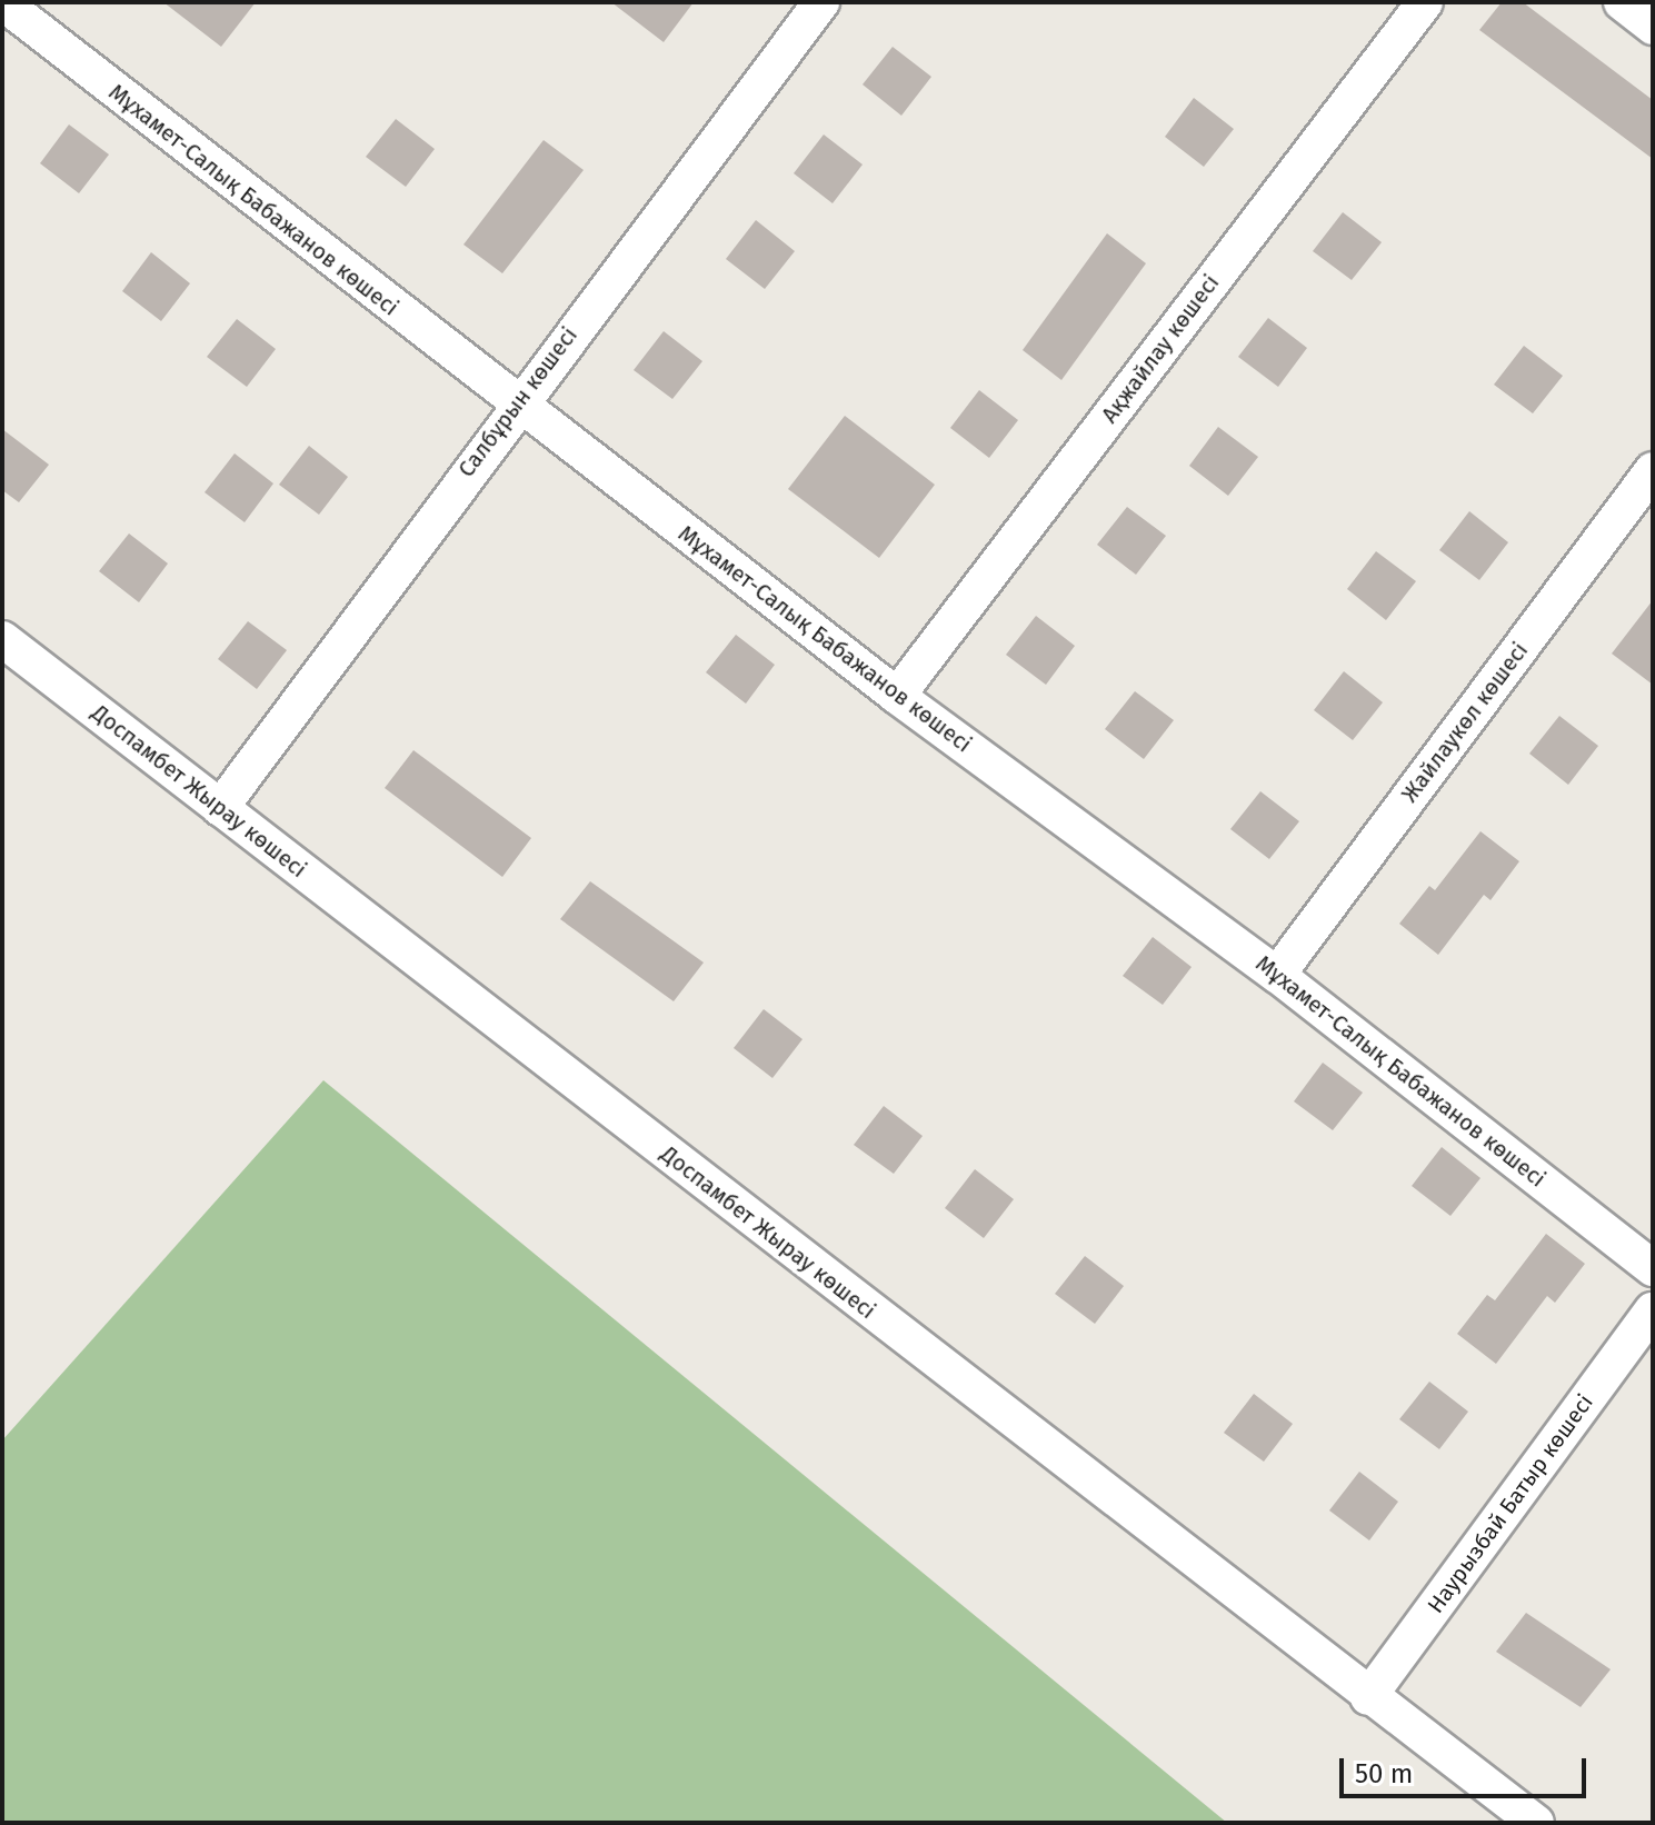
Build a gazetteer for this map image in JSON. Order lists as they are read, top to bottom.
{
  "streets": {
    "street": [
      "Мұхамет-Салық Бабажанов көшесі",
      "Ақжайлау көшесі",
      "Салбұрын көшесі",
      "Жайлаукөл көшесі",
      "Доспамбет Жырау көшесі",
      "Наурызбай Батыр көшесі"
    ]
  },
  "crossings": [
    ["Мұхамет-Салық Бабажанов көшесі", "Ақжайлау көшесі"],
    ["Мұхамет-Салық Бабажанов көшесі", "Салбұрын көшесі"],
    ["Мұхамет-Салық Бабажанов көшесі", "Жайлаукөл көшесі"],
    ["Салбұрын көшесі", "Доспамбет Жырау көшесі"],
    ["Доспамбет Жырау көшесі", "Наурызбай Батыр көшесі"]
  ],
  "scale_bar": "50 m"
}
